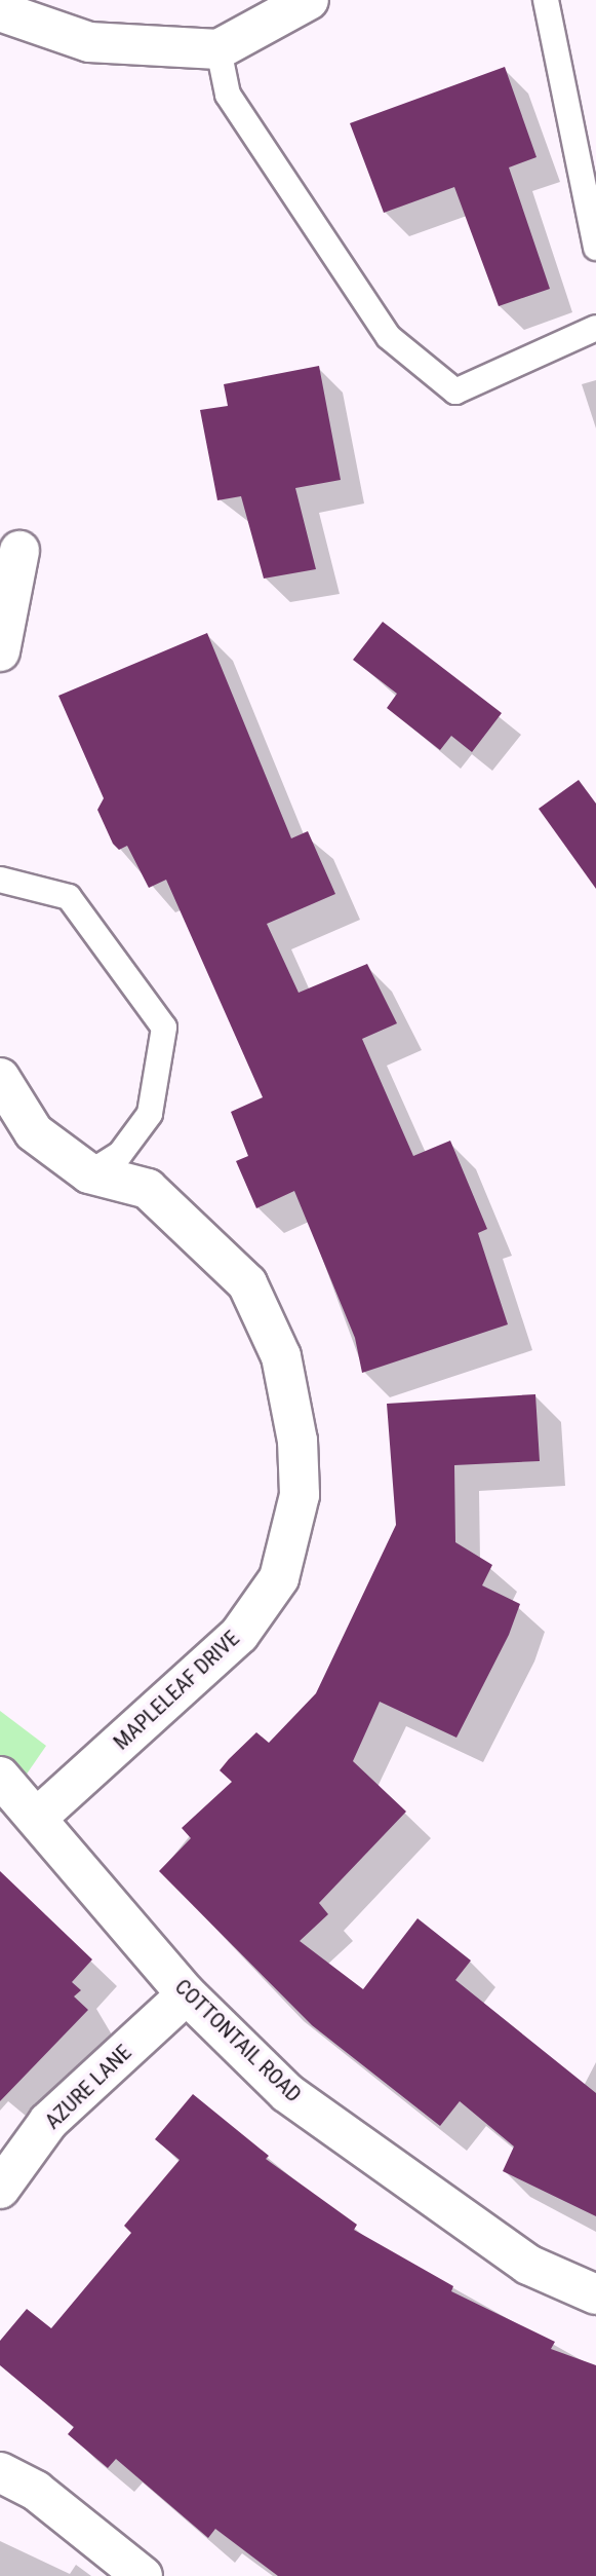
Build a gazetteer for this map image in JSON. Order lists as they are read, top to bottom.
{
  "streets": {
    "street": ["MAPLELEAF DRIVE", "COTTONTAIL ROAD", "AZURE LANE"]
  },
  "crossings": [
    ["MAPLELEAF DRIVE", "COTTONTAIL ROAD"],
    ["COTTONTAIL ROAD", "AZURE LANE"]
  ]
}
